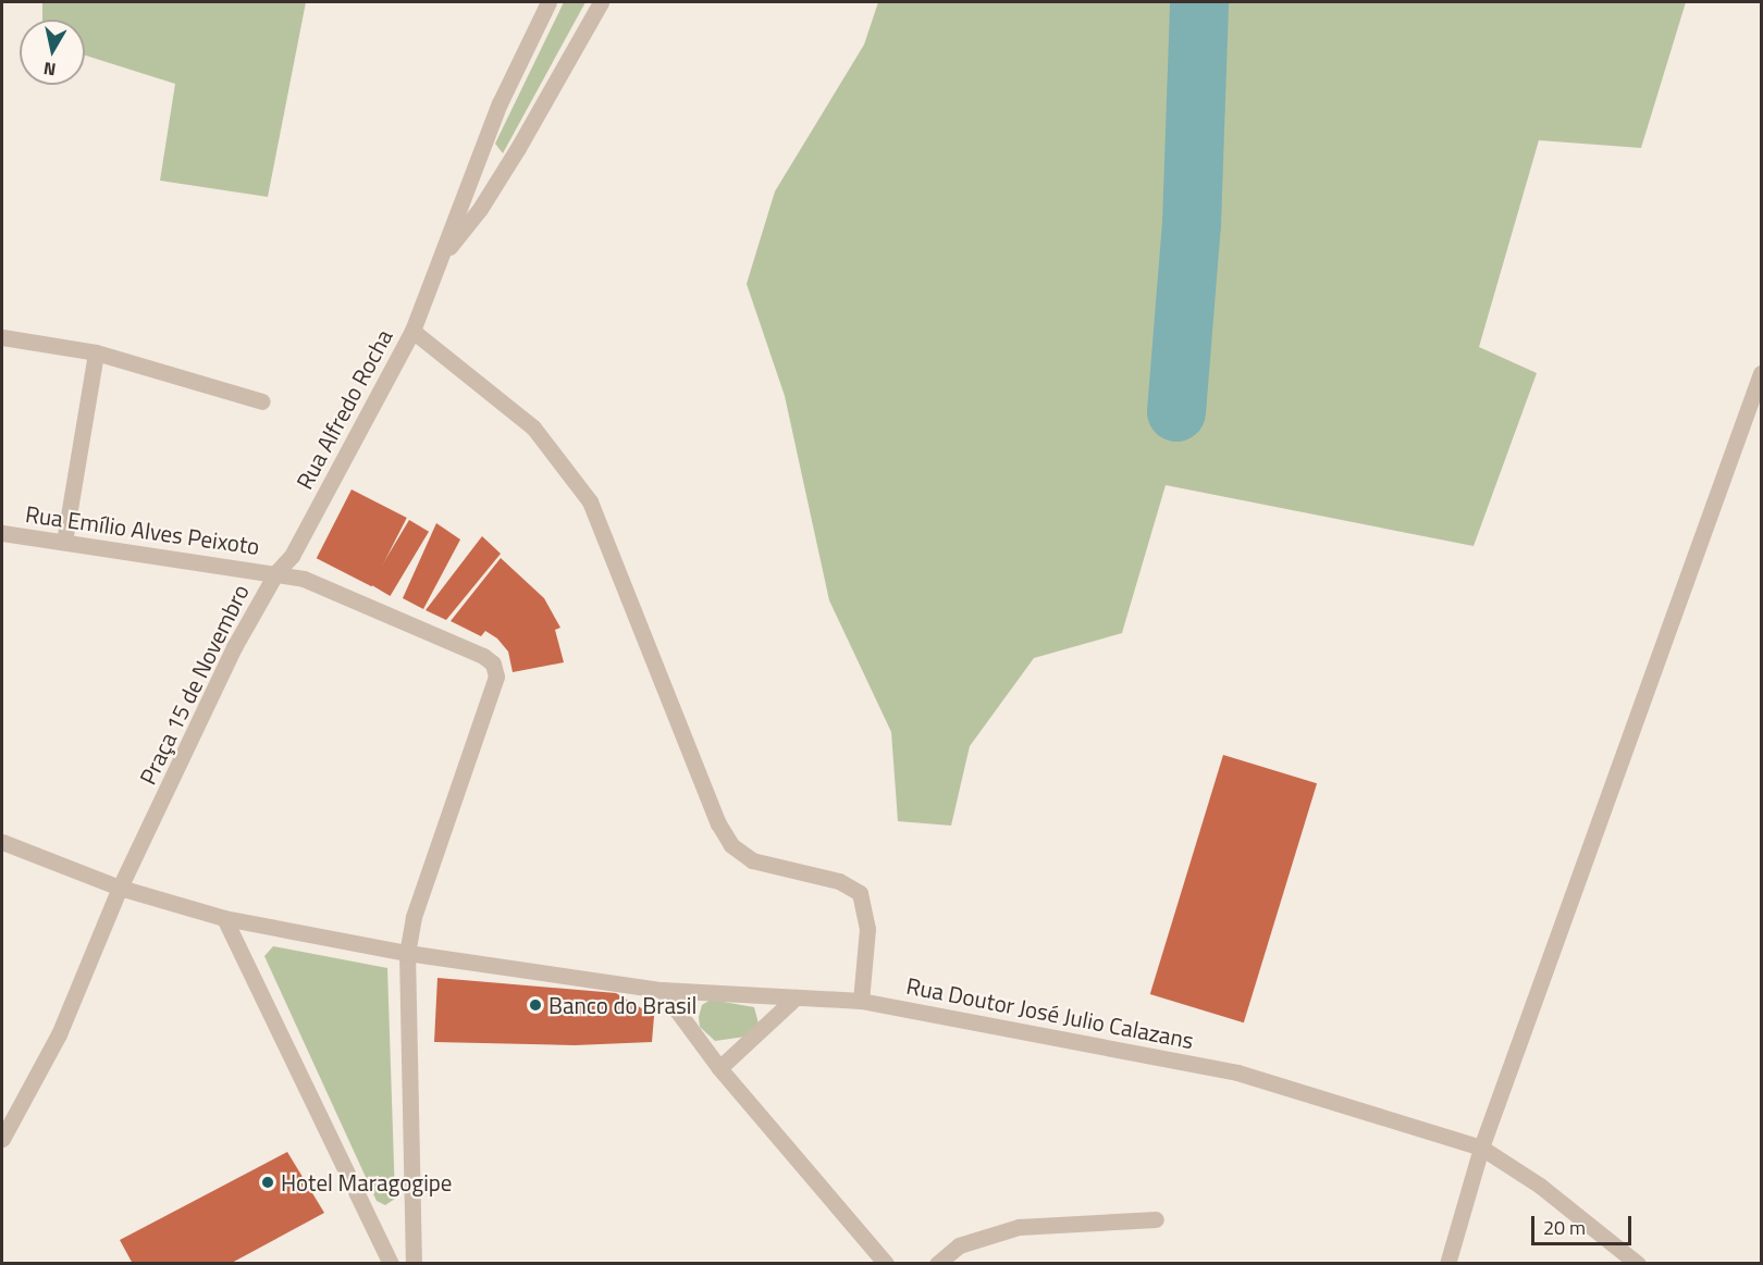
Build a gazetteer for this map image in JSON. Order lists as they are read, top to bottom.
{
  "streets": {
    "street": [
      "Rua Alfredo Rocha",
      "Rua Emílio Alves Peixoto",
      "Praça 15 de Novembro",
      "Rua Doutor José Julio Calazans"
    ]
  },
  "crossings": [
    ["Rua Alfredo Rocha", "Rua Emílio Alves Peixoto"],
    ["Rua Alfredo Rocha", "Praça 15 de Novembro"],
    ["Rua Emílio Alves Peixoto", "Praça 15 de Novembro"],
    ["Praça 15 de Novembro", "Rua Doutor José Julio Calazans"]
  ],
  "places": ["Banco do Brasil", "Hotel Maragogipe"],
  "scale_bar": "20 m",
  "north": "bottom"
}
